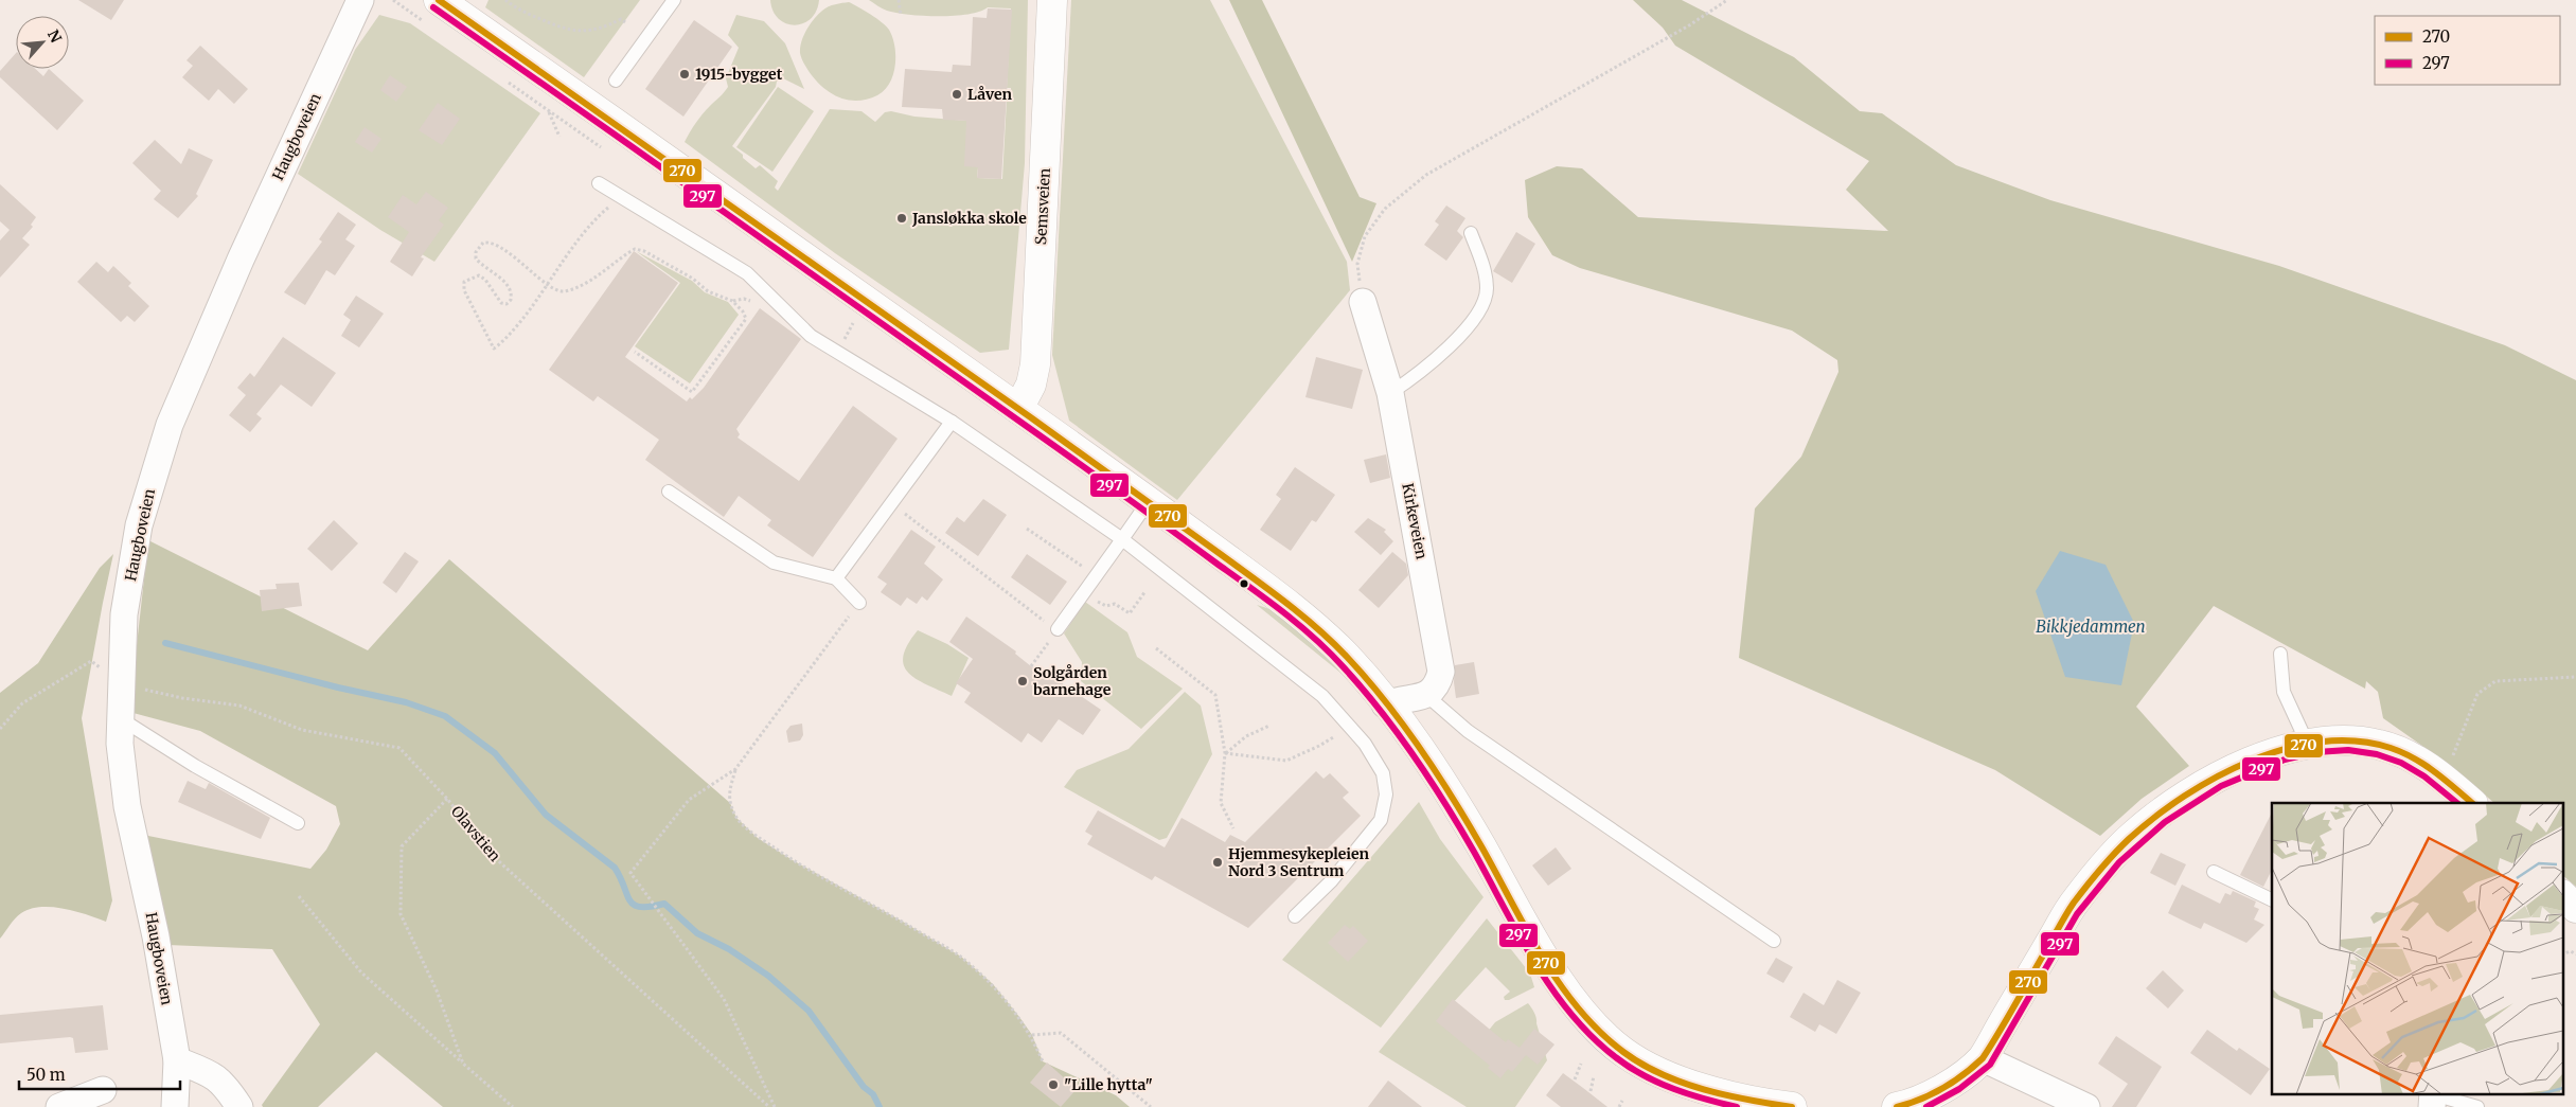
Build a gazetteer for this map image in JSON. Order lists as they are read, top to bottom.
{
  "streets": {
    "main road": ["Semsveien"],
    "street": ["Haugboveien", "Kirkeveien"],
    "path": ["Olavstien"]
  },
  "crossings": [
    ["Haugboveien", "Olavstien"]
  ],
  "water": ["Bikkjedammen"],
  "places": [
    "1915-bygget",
    "Låven",
    "Jansløkka skole",
    "Solgården barnehage",
    "Hjemmesykepleien Nord 3 Sentrum",
    "\"Lille hytta\""
  ],
  "lines": ["transit line 270", "transit line 297"],
  "legend": ["270", "297"],
  "scale_bar": "50 m",
  "north": "top right"
}
